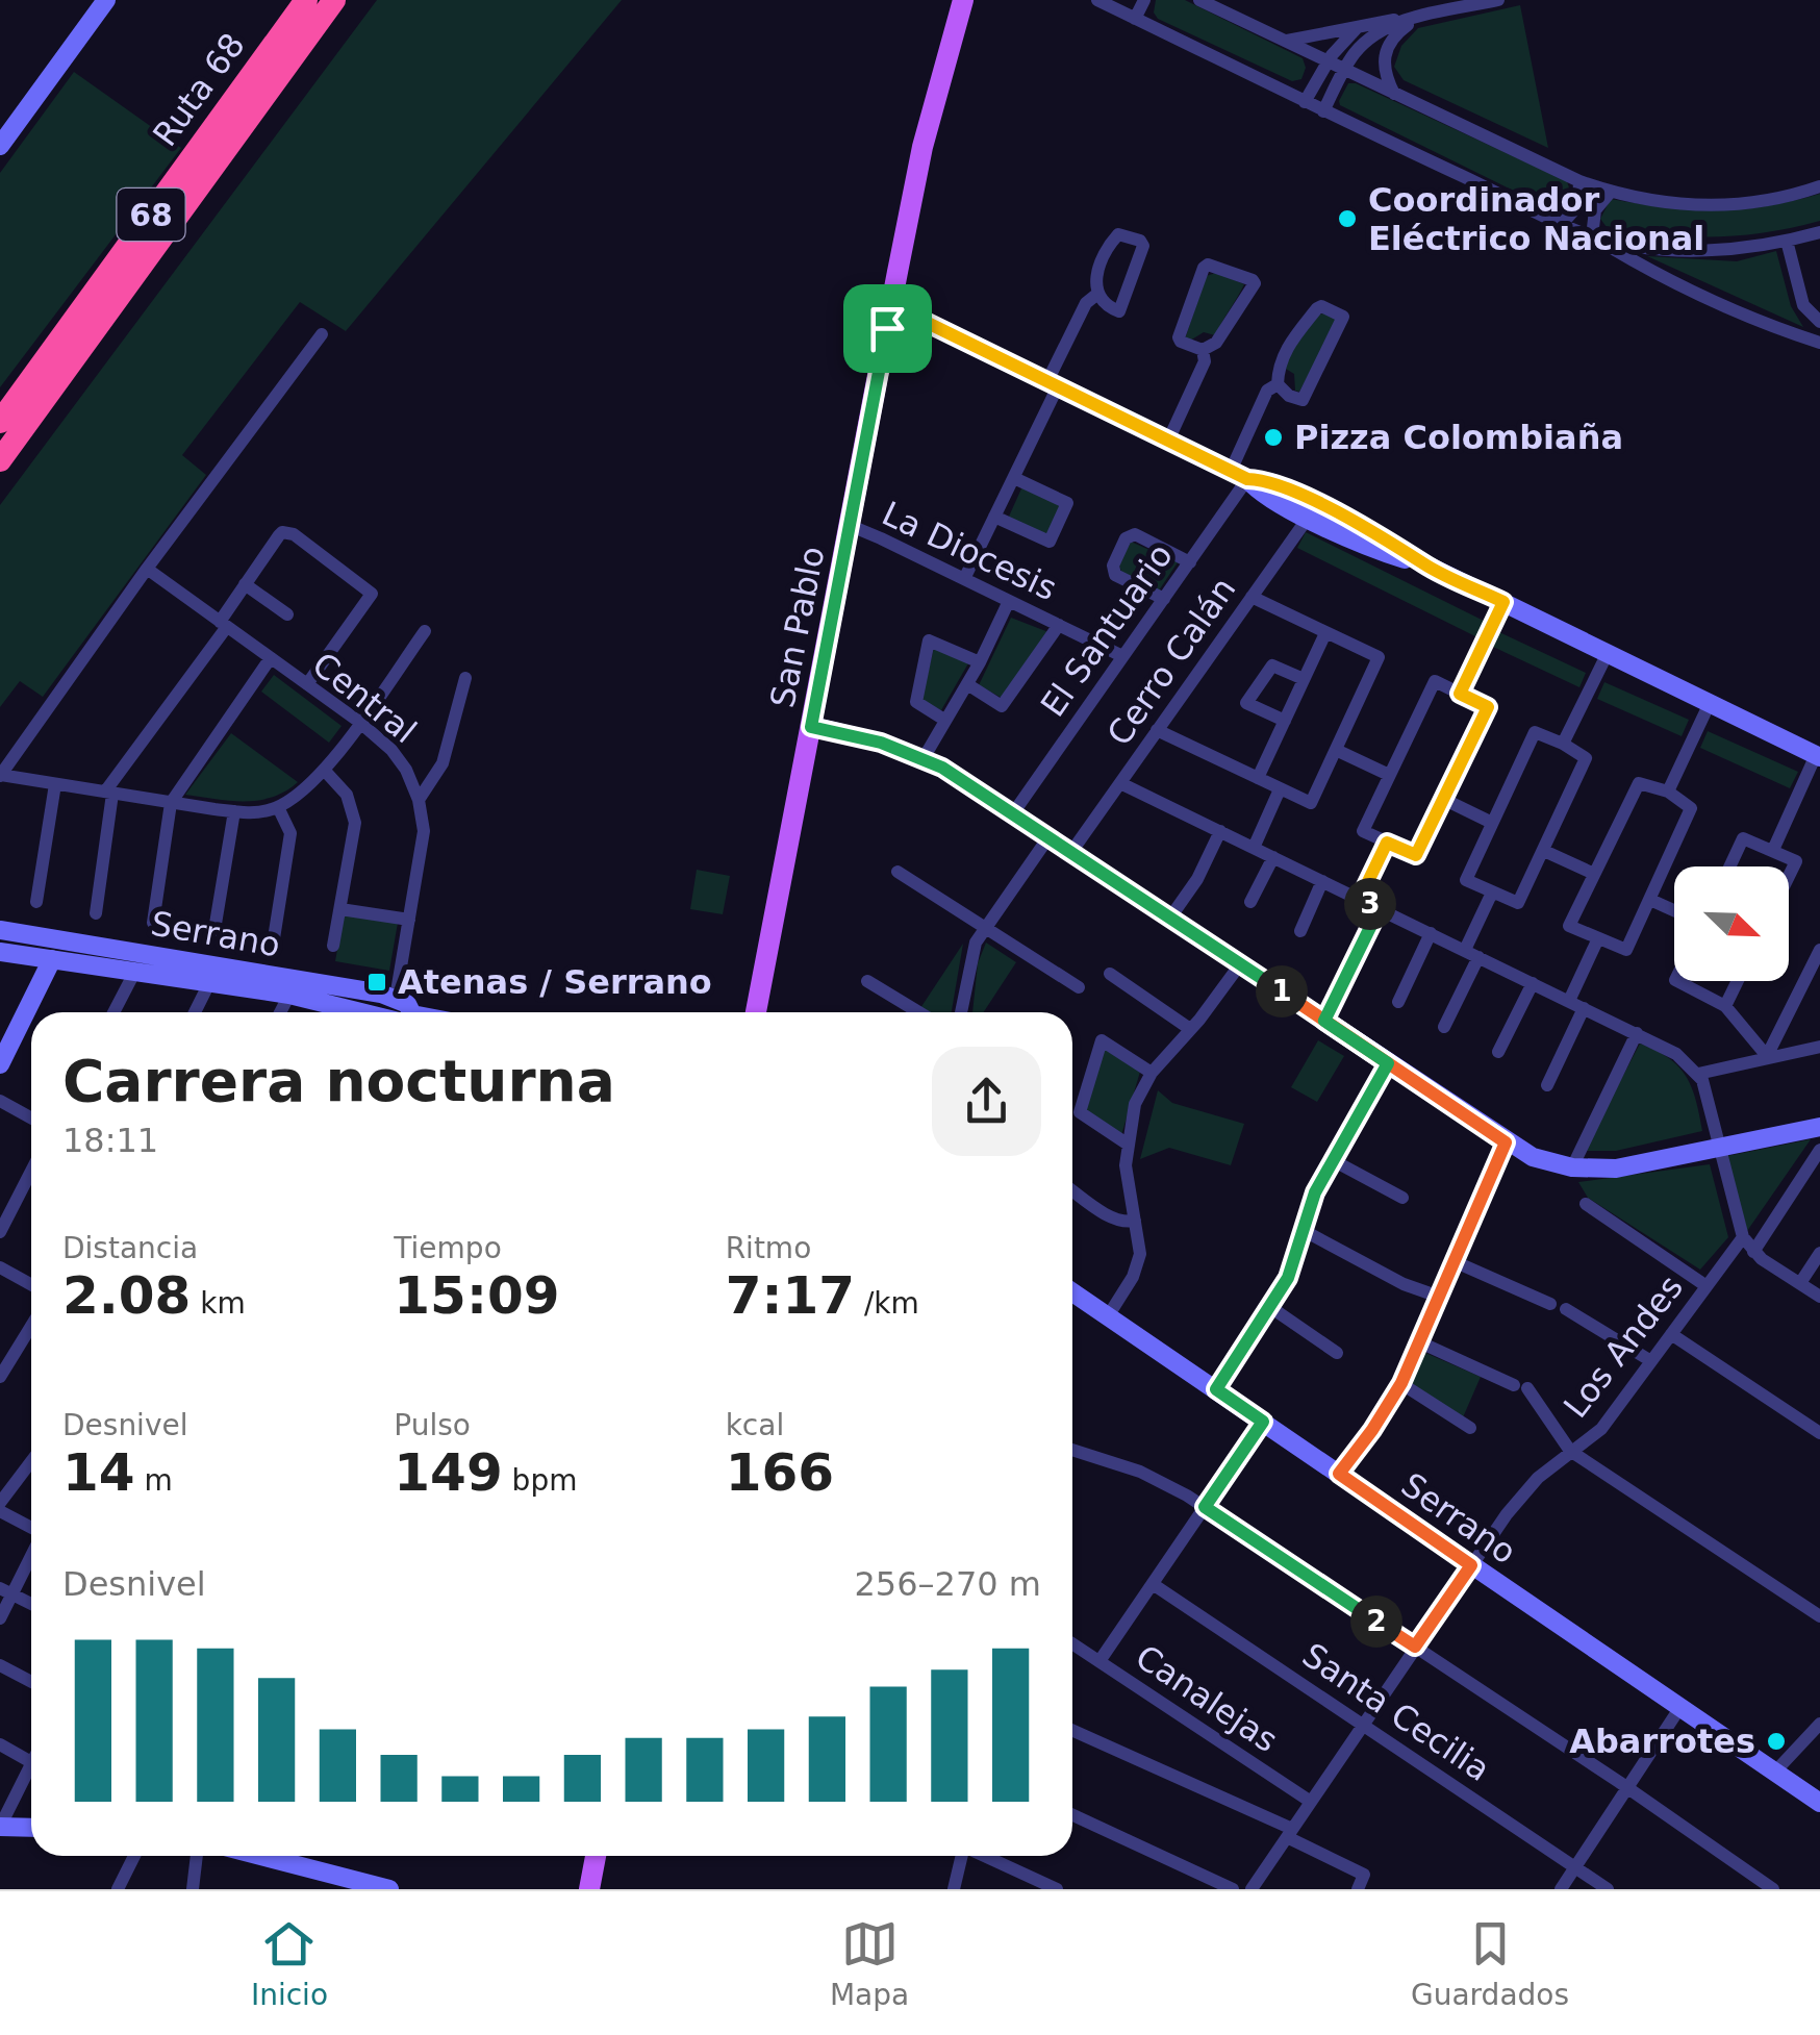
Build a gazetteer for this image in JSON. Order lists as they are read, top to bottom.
{
  "streets": {
    "highway": ["Ruta 68", "68"],
    "main road": ["San Pablo"],
    "street": [
      "La Diocesis",
      "El Santuario",
      "Cerro Calán",
      "Central",
      "Serrano",
      "Los Andes",
      "Canalejas",
      "Santa Cecilia"
    ]
  },
  "crossings": [
    ["La Diocesis", "San Pablo"],
    ["La Diocesis", "El Santuario"],
    ["Central", "Serrano"],
    ["Serrano", "Los Andes"],
    ["Los Andes", "Canalejas"],
    ["Los Andes", "Santa Cecilia"]
  ],
  "places": {
    "other": ["Coordinador Eléctrico Nacional", "Pizza Colombiaña", "Abarrotes"],
    "transit": ["Atenas / Serrano"]
  },
  "north": "bottom right",
  "page": {
    "pins": ["3", "1", "2"],
    "heading": ["Carrera nocturna", "18:11"],
    "stats": [
      ["Distancia", "2.08 km"],
      ["Tiempo", "15:09"],
      ["Ritmo", "7:17 /km"],
      ["Desnivel", "14 m"],
      ["Pulso", "149 bpm"],
      ["kcal", "166"]
    ],
    "chart": ["Desnivel", "256–270 m"],
    "tabs": ["Inicio", "Mapa", "Guardados"]
  }
}
